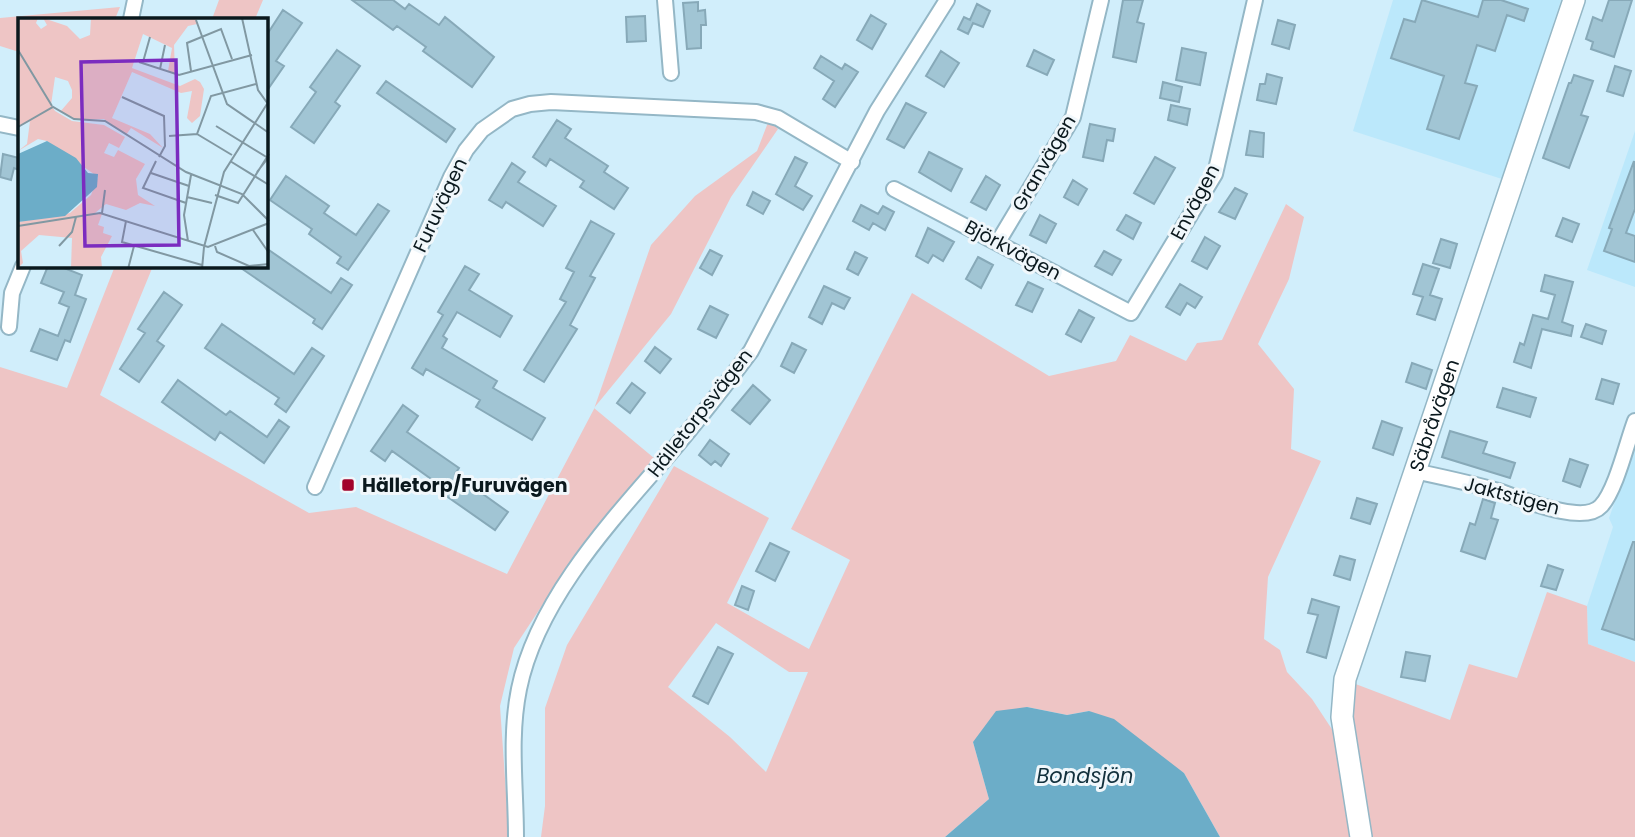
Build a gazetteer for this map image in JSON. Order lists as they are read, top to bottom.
{
  "streets": {
    "main road": ["Säbråvägen"],
    "street": [
      "Granvägen",
      "Envägen",
      "Furuvägen",
      "Björkvägen",
      "Hälletorpsvägen",
      "Jaktstigen"
    ]
  },
  "crossings": [
    ["Granvägen", "Björkvägen"],
    ["Envägen", "Björkvägen"],
    ["Furuvägen", "Hälletorpsvägen"],
    ["Säbråvägen", "Jaktstigen"]
  ],
  "water": ["Bondsjön"],
  "places": {
    "transit": ["Hälletorp/Furuvägen"]
  }
}
